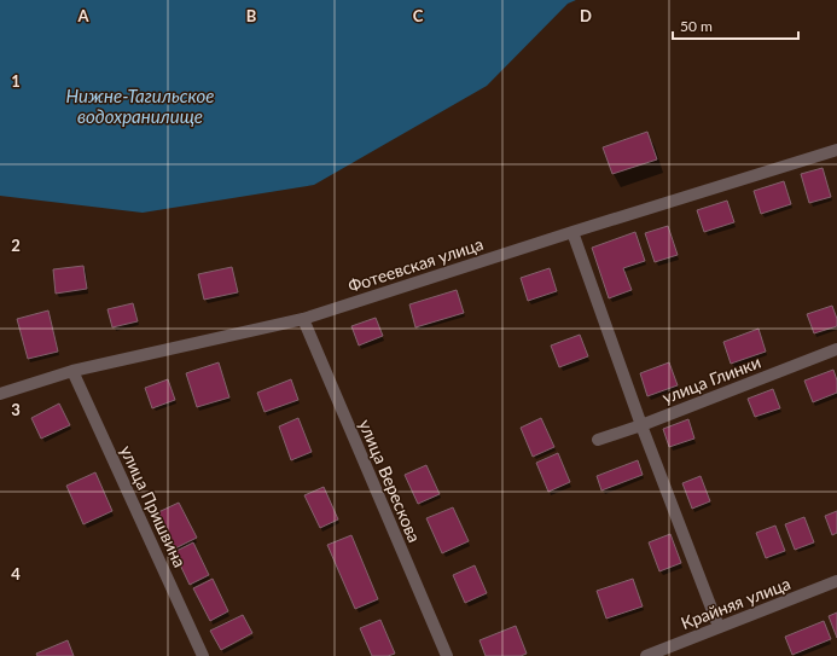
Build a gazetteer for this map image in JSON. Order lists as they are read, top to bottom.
{
  "streets": {
    "street": [
      "Фотеевская улица",
      "улица Глинки",
      "улица Верескова",
      "улица Пришвина",
      "Крайняя улица"
    ]
  },
  "crossings": [
    ["Фотеевская улица", "улица Верескова"],
    ["Фотеевская улица", "улица Пришвина"]
  ],
  "water": ["Нижне-Тагильское водохранилище"],
  "scale_bar": "50 m",
  "grid": {
    "columns": [
      "A",
      "B",
      "C",
      "D"
    ],
    "rows": [
      "1",
      "2",
      "3",
      "4"
    ]
  }
}
